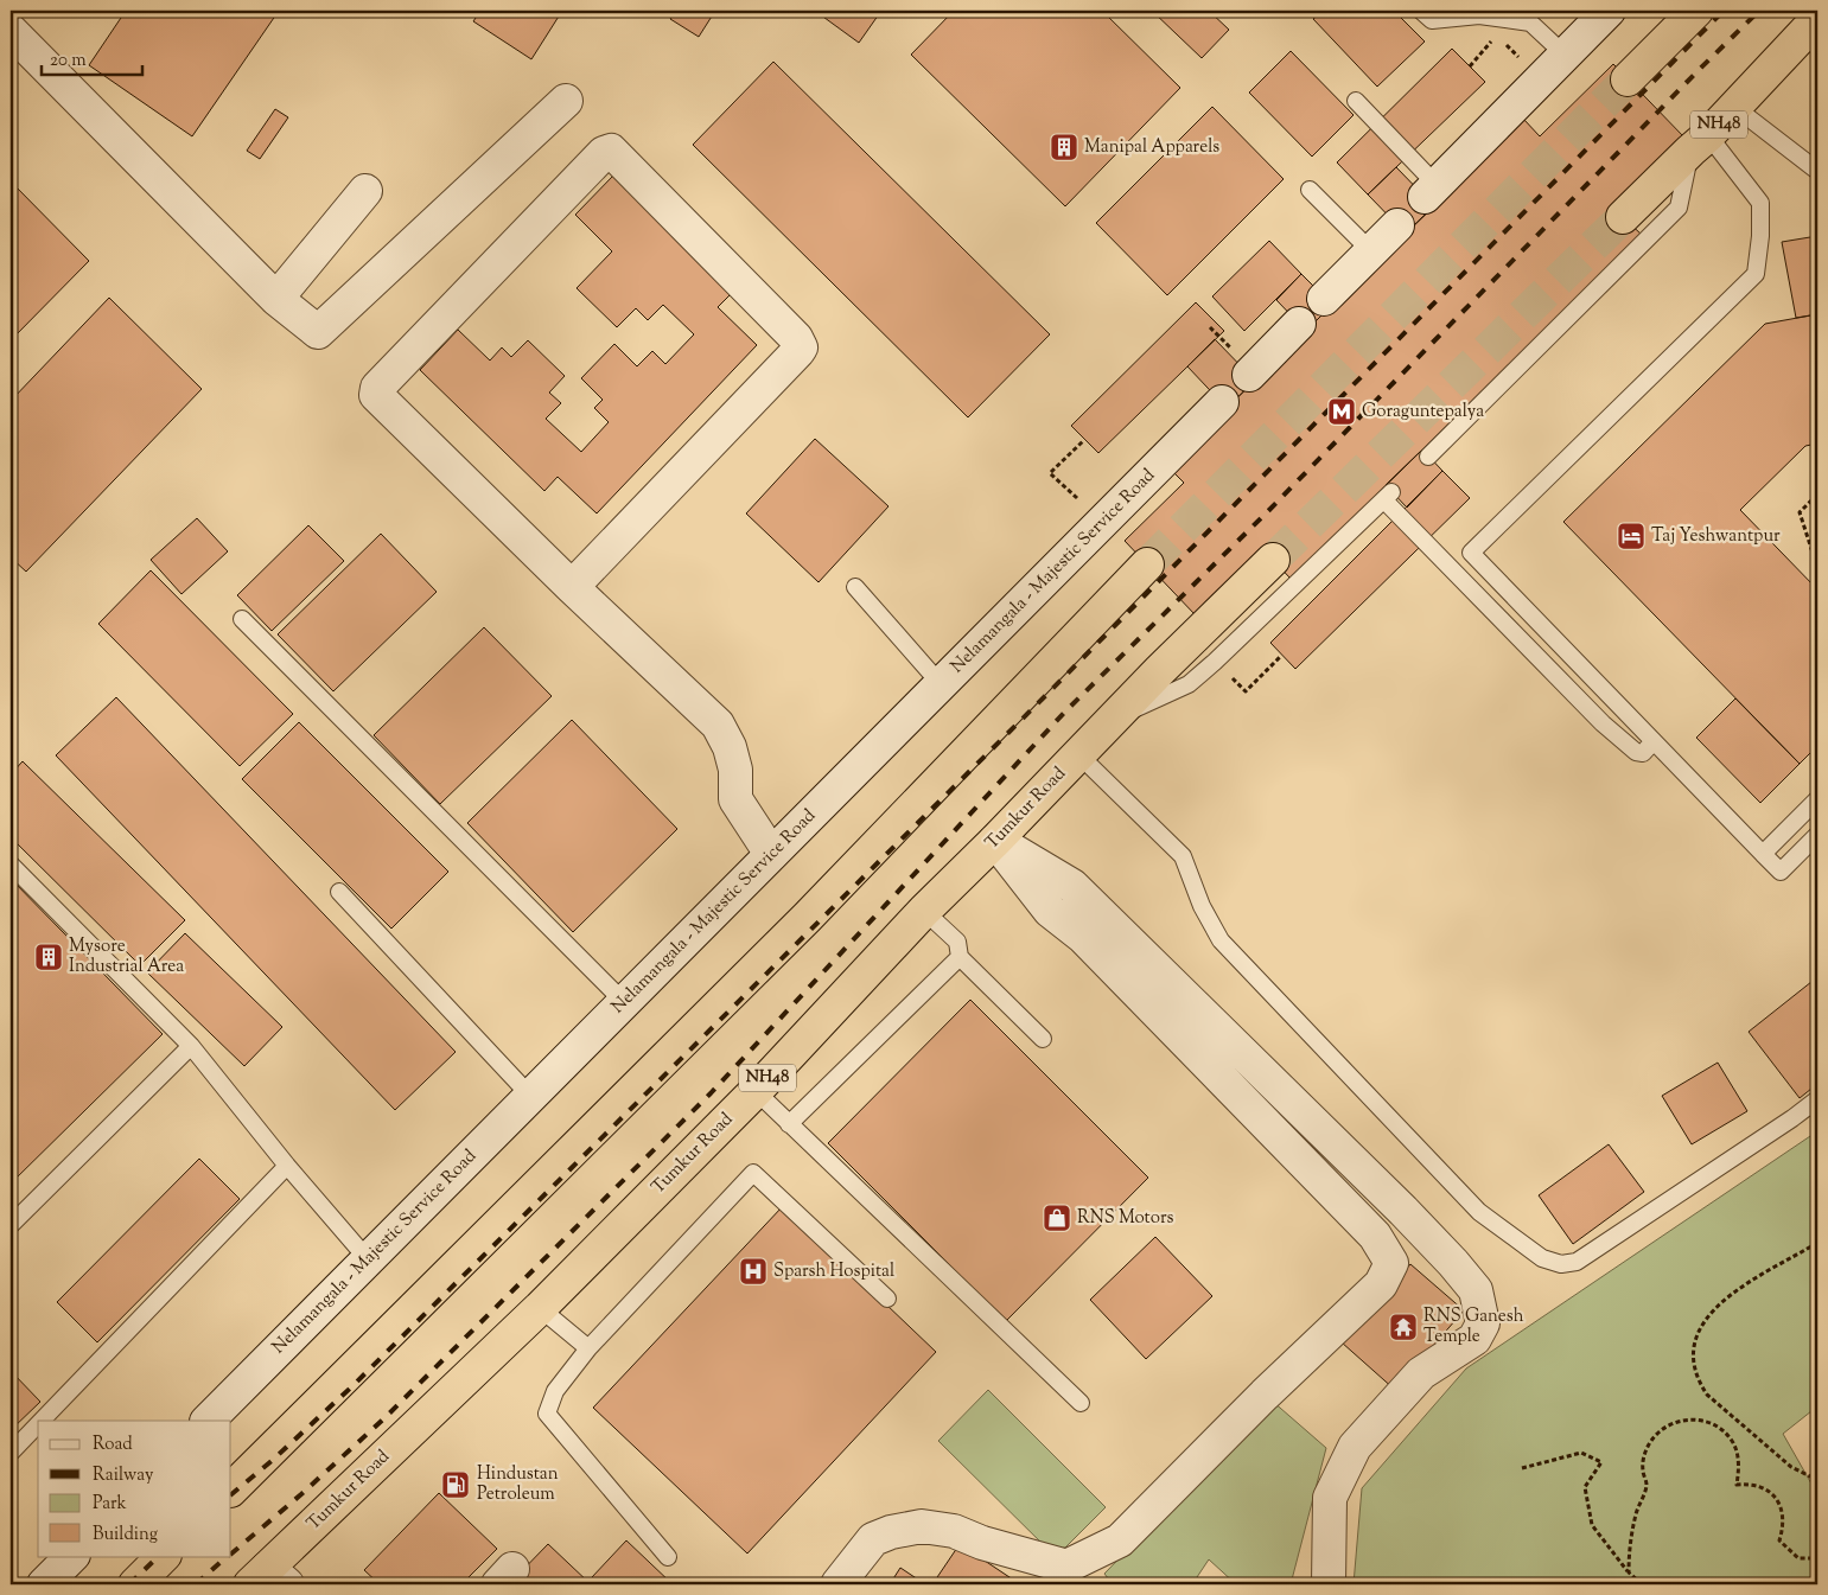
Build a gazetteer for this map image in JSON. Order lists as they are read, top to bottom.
{
  "streets": {
    "highway": ["NH48", "Tumkur Road"],
    "street": ["Nelamangala - Majestic Service Road"]
  },
  "places": {
    "building": ["Manipal Apparels", "Mysore Industrial Area"],
    "metro station": ["Goraguntepalya"],
    "hotel": ["Taj Yeshwantpur"],
    "shop": ["RNS Motors"],
    "hospital": ["Sparsh Hospital"],
    "temple": ["RNS Ganesh Temple"],
    "fuel station": ["Hindustan Petroleum"]
  },
  "legend": [
    "Road",
    "Railway",
    "Park",
    "Building"
  ],
  "scale_bar": "20 m"
}
